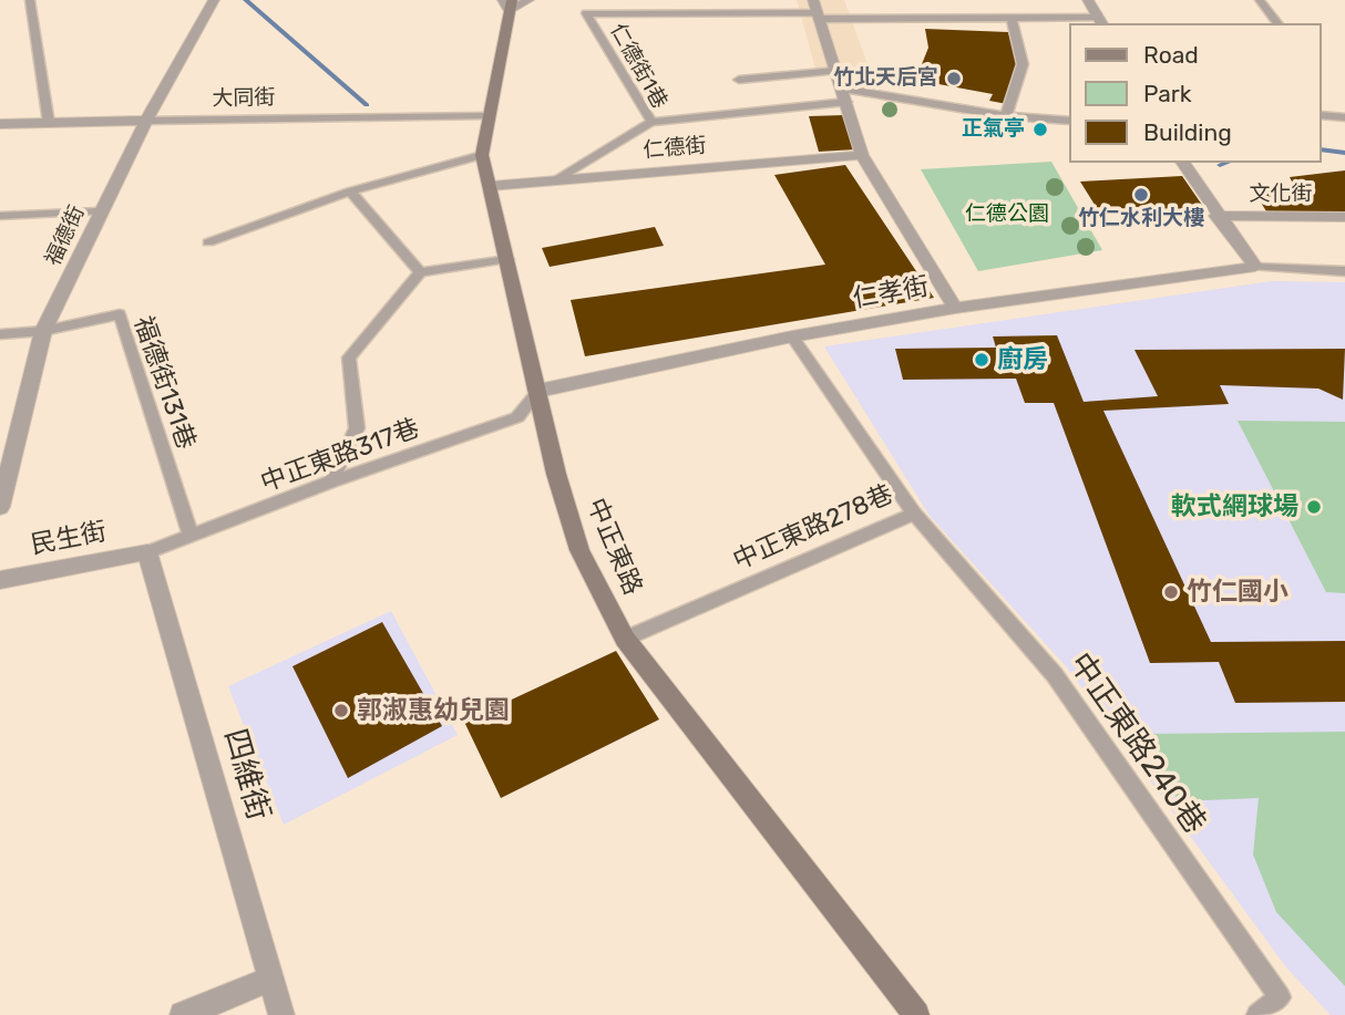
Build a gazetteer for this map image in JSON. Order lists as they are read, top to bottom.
{
  "streets": {
    "main road": ["中正東路"],
    "street": [
      "大同街",
      "仁德街",
      "文化街",
      "福德街",
      "仁孝街",
      "民生街",
      "四維街"
    ],
    "lane": [
      "仁德街1巷",
      "福德街131巷",
      "中正東路317巷",
      "中正東路278巷",
      "中正東路240巷"
    ]
  },
  "crossings": [
    ["仁德街1巷", "仁德街"],
    ["大同街", "福德街"],
    ["大同街", "中正東路"],
    ["仁德街", "中正東路"],
    ["福德街", "福德街131巷"],
    ["仁孝街", "中正東路317巷"],
    ["仁孝街", "中正東路278巷"],
    ["仁孝街", "中正東路"],
    ["福德街131巷", "中正東路317巷"],
    ["中正東路317巷", "民生街"],
    ["中正東路317巷", "中正東路"],
    ["中正東路317巷", "四維街"],
    ["中正東路278巷", "中正東路"],
    ["中正東路278巷", "中正東路240巷"],
    ["民生街", "四維街"]
  ],
  "parks": ["仁德公園"],
  "places": [
    "竹北天后宮",
    "正氣亭",
    "竹仁水利大樓",
    "廚房",
    "軟式網球場",
    "竹仁國小",
    "郭淑惠幼兒園"
  ],
  "legend": ["Road", "Park", "Building"]
}
